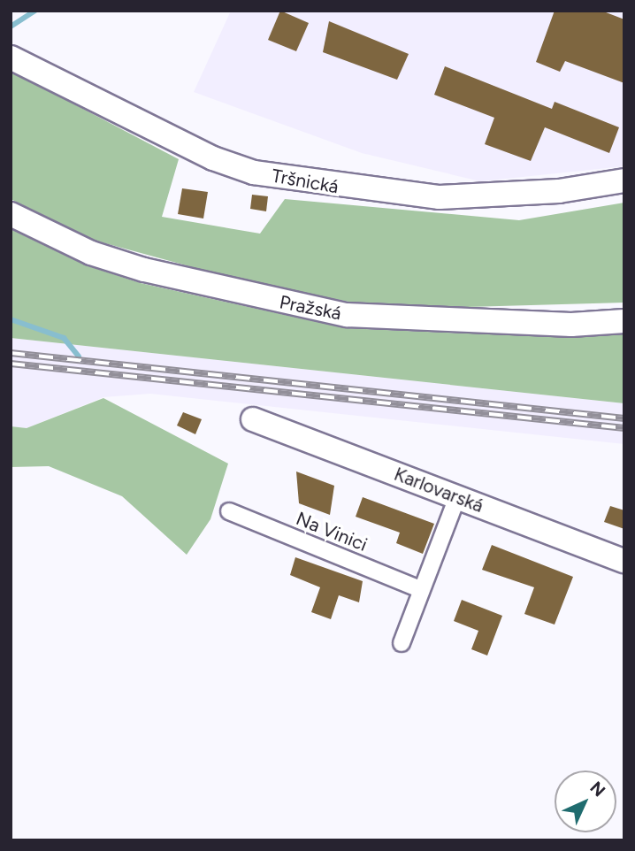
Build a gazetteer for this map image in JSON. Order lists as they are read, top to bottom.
{
  "streets": {
    "street": [
      "Tršnická",
      "Pražská",
      "Karlovarská",
      "Na Vinici"
    ]
  },
  "north": "top right"
}
